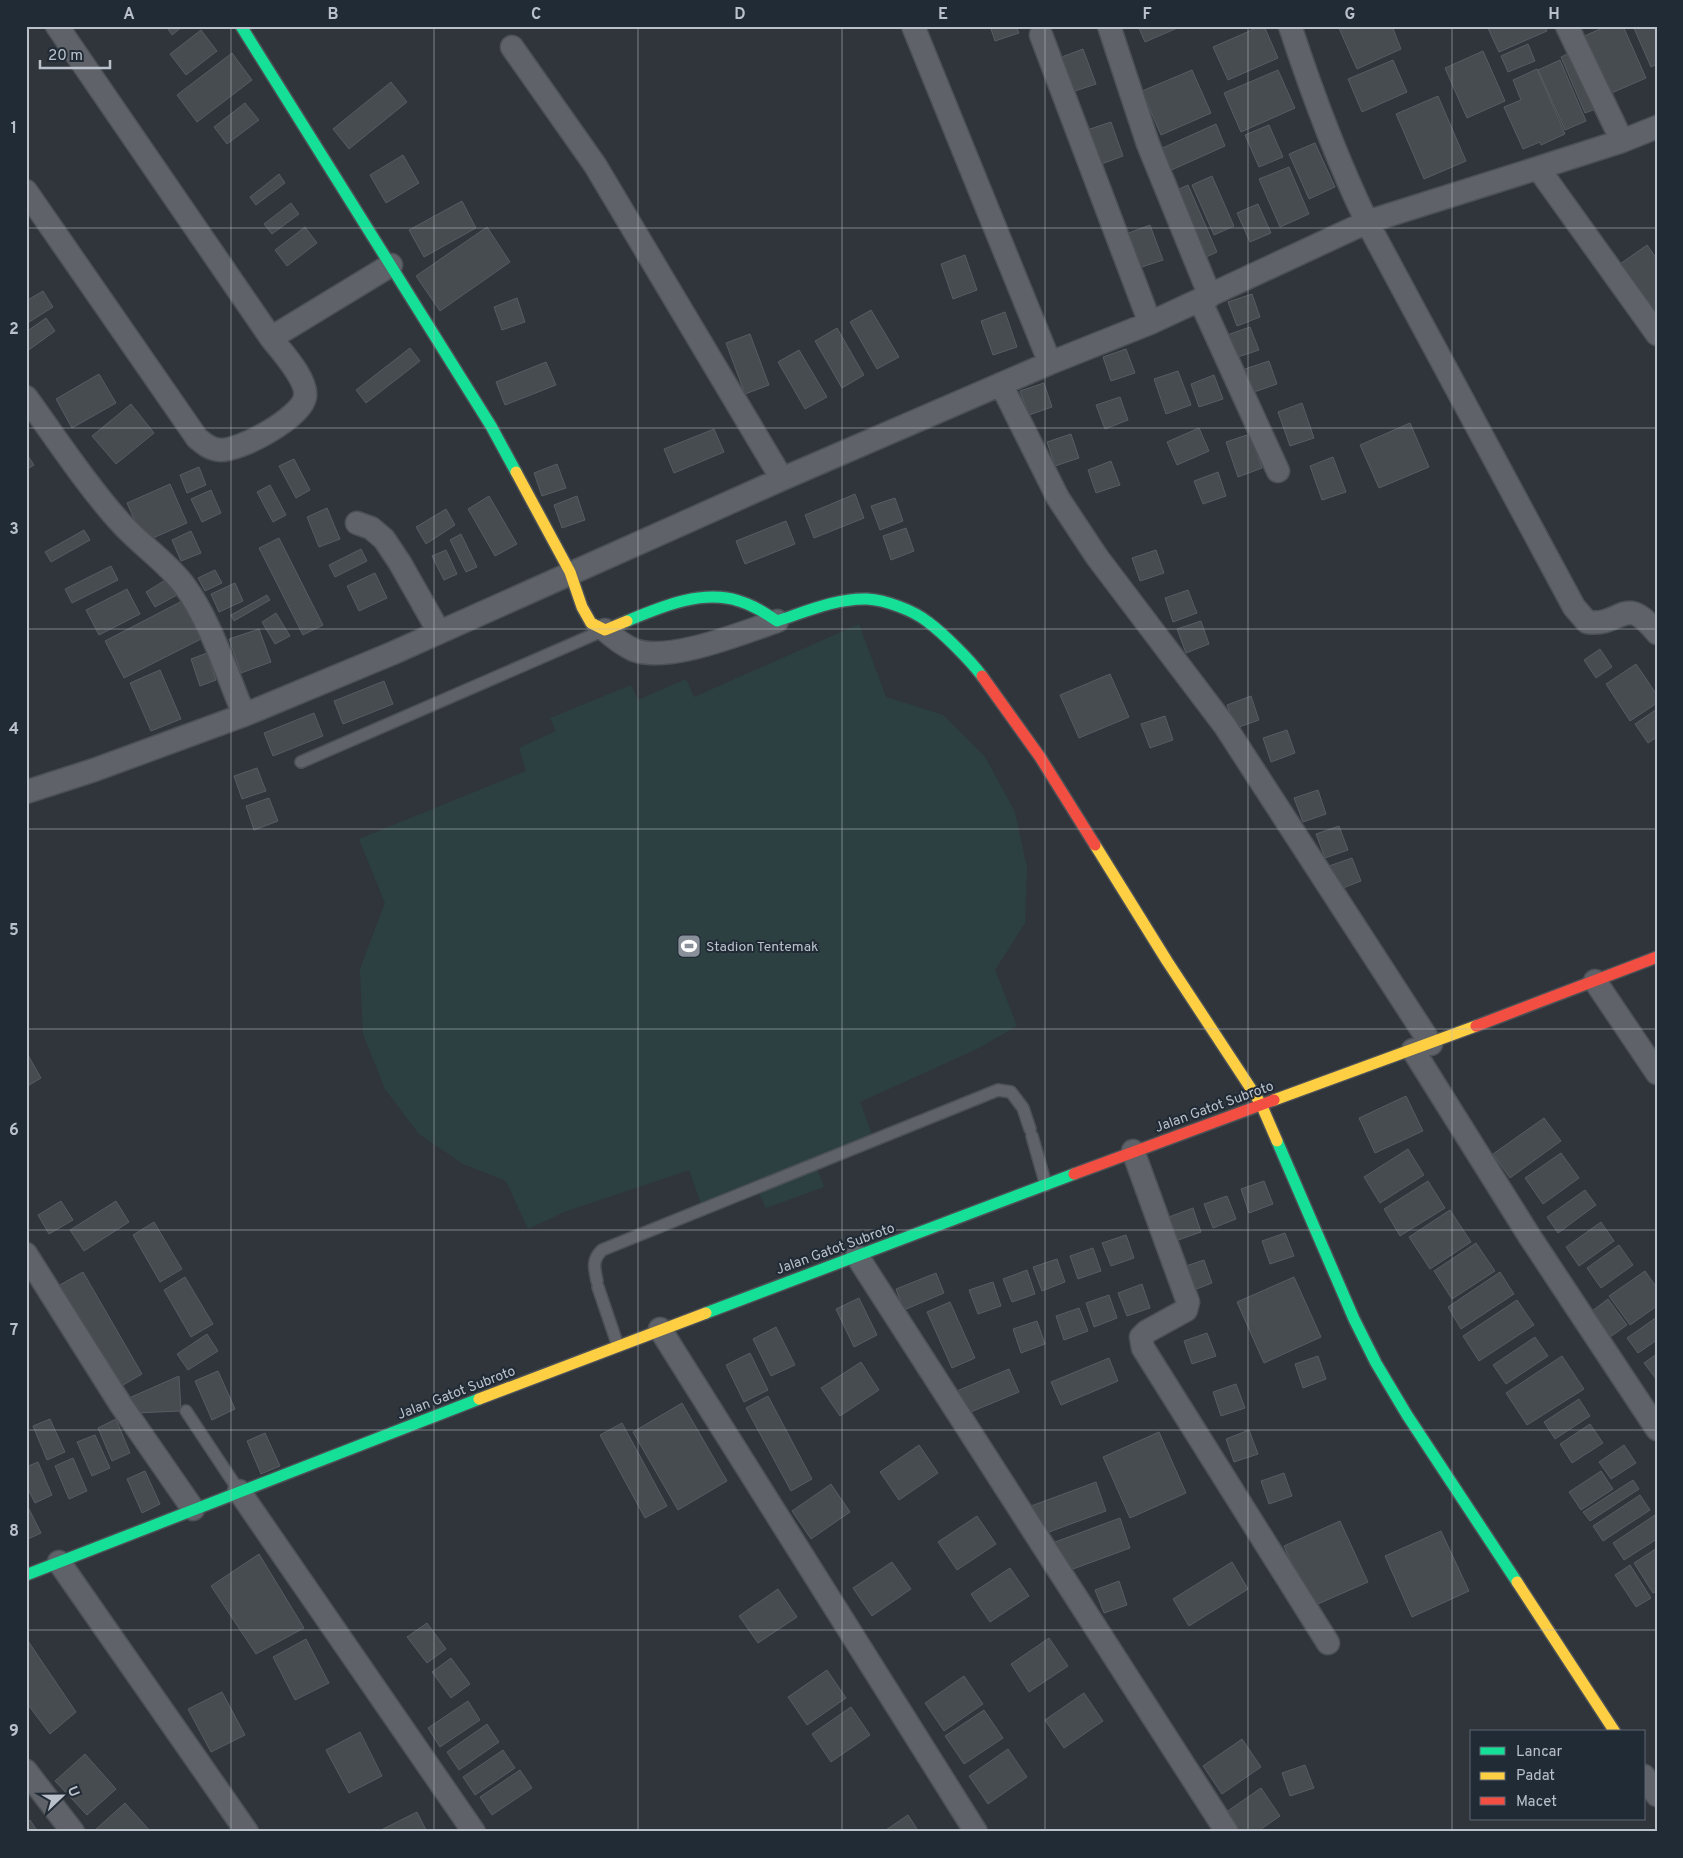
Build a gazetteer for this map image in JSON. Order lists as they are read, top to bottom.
{
  "streets": {
    "street": ["Jalan Gatot Subroto"]
  },
  "places": {
    "sports": ["Stadion Tentemak"]
  },
  "legend": ["Lancar", "Padat", "Macet"],
  "scale_bar": "20 m",
  "north": "right",
  "grid": {
    "columns": [
      "A",
      "B",
      "C",
      "D",
      "E",
      "F",
      "G",
      "H"
    ],
    "rows": [
      "1",
      "2",
      "3",
      "4",
      "5",
      "6",
      "7",
      "8",
      "9"
    ]
  }
}
